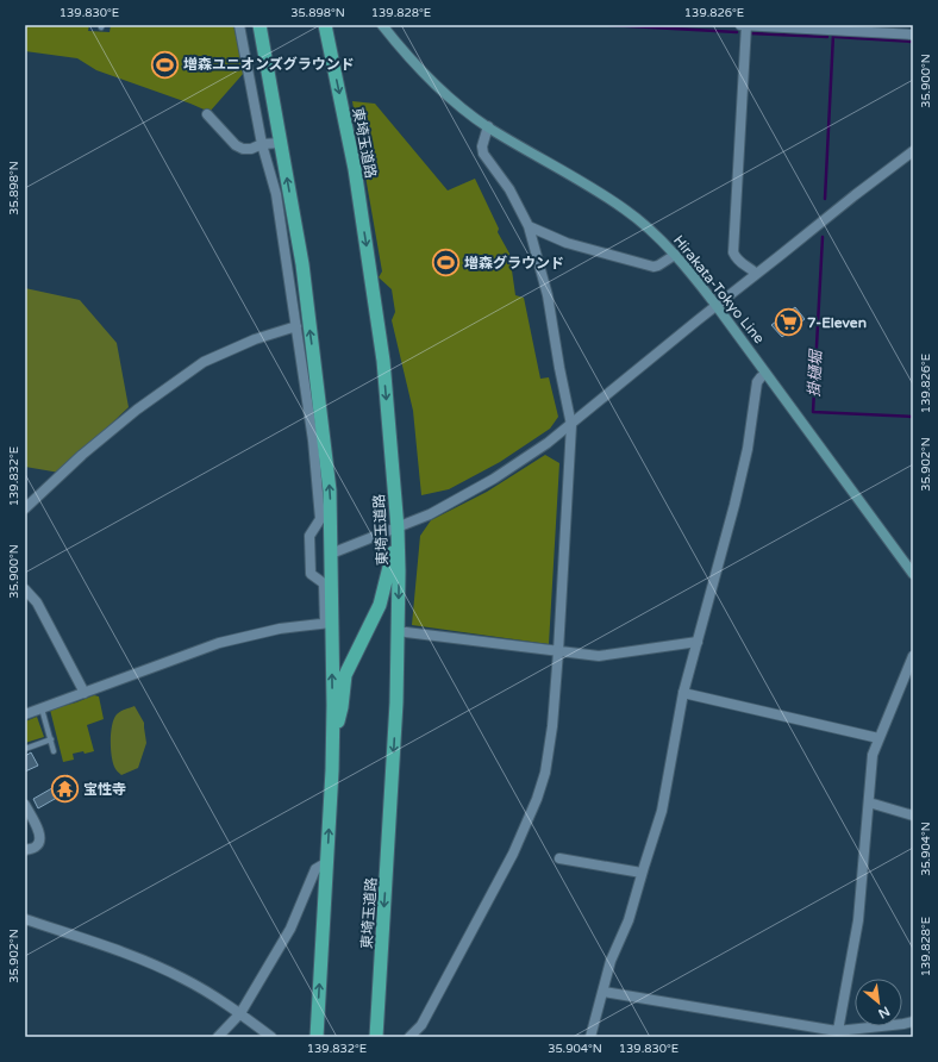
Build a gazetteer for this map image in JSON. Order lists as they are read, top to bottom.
{
  "streets": {
    "highway": ["東埼玉道路"],
    "main road": ["Hirakata-Tokyo Line"]
  },
  "water": ["掛樋堀"],
  "places": {
    "sports": ["増森ユニオンズグラウンド", "増森グラウンド"],
    "supermarket": ["7-Eleven"],
    "temple": ["宝性寺"]
  },
  "north": "bottom right",
  "coordinates": [
    "139.830°E",
    "35.898°N",
    "139.828°E",
    "139.826°E",
    "35.900°N",
    "35.902°N",
    "139.832°E",
    "35.904°N"
  ]
}
